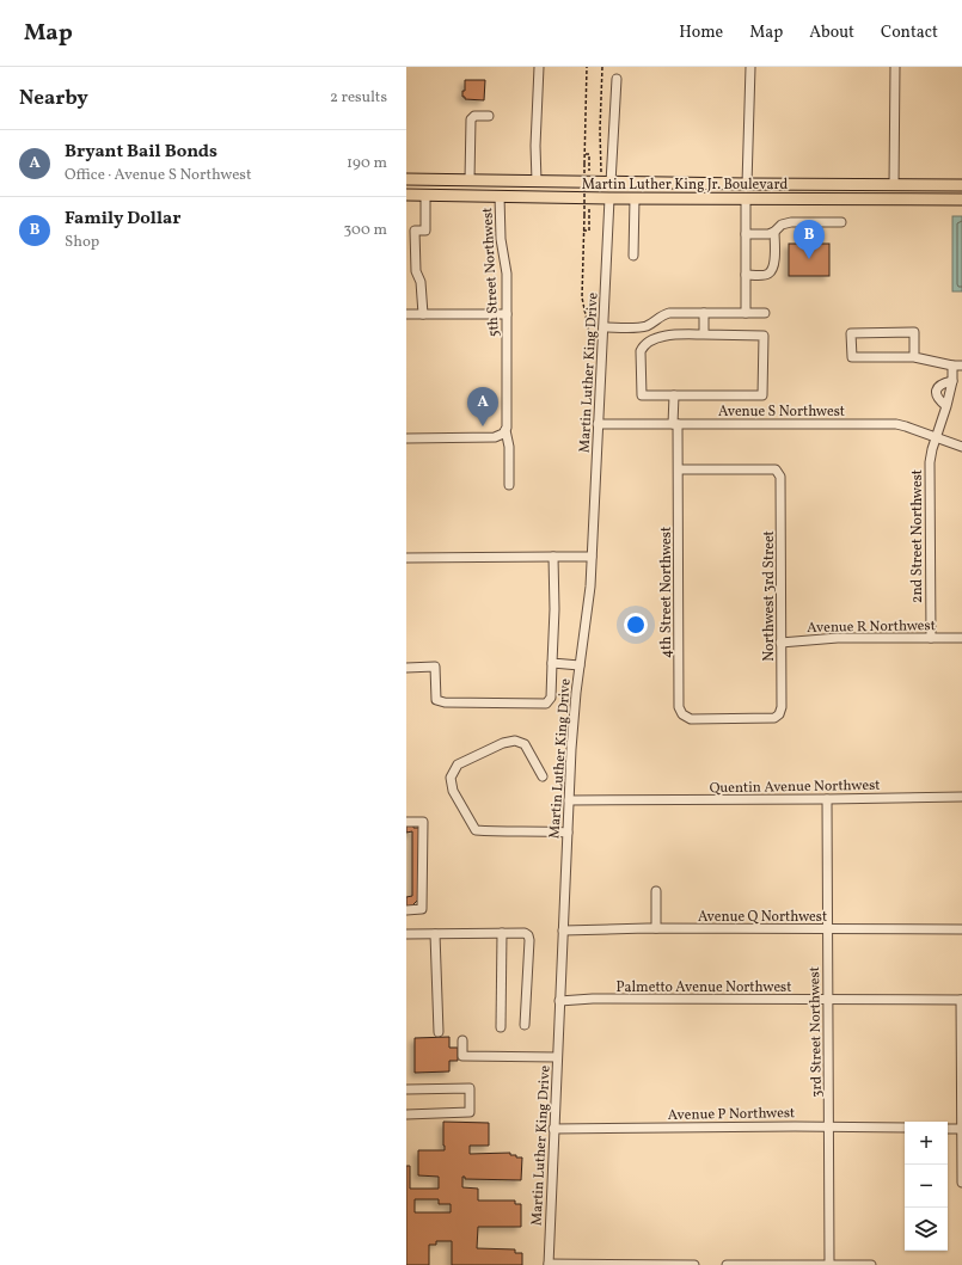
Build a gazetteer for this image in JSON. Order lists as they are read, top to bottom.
{
  "streets": {
    "main road": ["Martin Luther King Jr. Boulevard"],
    "street": [
      "5th Street Northwest",
      "Martin Luther King Drive",
      "Avenue S Northwest",
      "2nd Street Northwest",
      "4th Street Northwest",
      "Northwest 3rd Street",
      "Avenue R Northwest",
      "Quentin Avenue Northwest",
      "Avenue Q Northwest",
      "Palmetto Avenue Northwest",
      "3rd Street Northwest",
      "Avenue P Northwest"
    ]
  },
  "crossings": [
    ["Martin Luther King Jr. Boulevard", "5th Street Northwest"],
    ["Martin Luther King Jr. Boulevard", "Martin Luther King Drive"],
    ["Martin Luther King Drive", "Avenue S Northwest"],
    ["Martin Luther King Drive", "Quentin Avenue Northwest"],
    ["Martin Luther King Drive", "Avenue Q Northwest"],
    ["Martin Luther King Drive", "Palmetto Avenue Northwest"],
    ["Martin Luther King Drive", "Avenue P Northwest"],
    ["Avenue S Northwest", "2nd Street Northwest"],
    ["Avenue S Northwest", "4th Street Northwest"],
    ["2nd Street Northwest", "Avenue R Northwest"],
    ["4th Street Northwest", "Northwest 3rd Street"],
    ["Northwest 3rd Street", "Avenue R Northwest"],
    ["Quentin Avenue Northwest", "3rd Street Northwest"],
    ["Avenue Q Northwest", "3rd Street Northwest"],
    ["Palmetto Avenue Northwest", "3rd Street Northwest"],
    ["3rd Street Northwest", "Avenue P Northwest"]
  ],
  "page": {
    "header": "Map",
    "nav": [
      "Home",
      "Map",
      "About",
      "Contact"
    ],
    "heading": ["Nearby", "2 results"],
    "list": [
      {
        "mark": "A",
        "name": "Bryant Bail Bonds",
        "note": "Office · Avenue S Northwest",
        "value": "190 m"
      },
      {
        "mark": "B",
        "name": "Family Dollar",
        "note": "Shop",
        "value": "300 m"
      }
    ],
    "pins": ["B", "A"],
    "map_buttons": ["+", "−"]
  }
}
